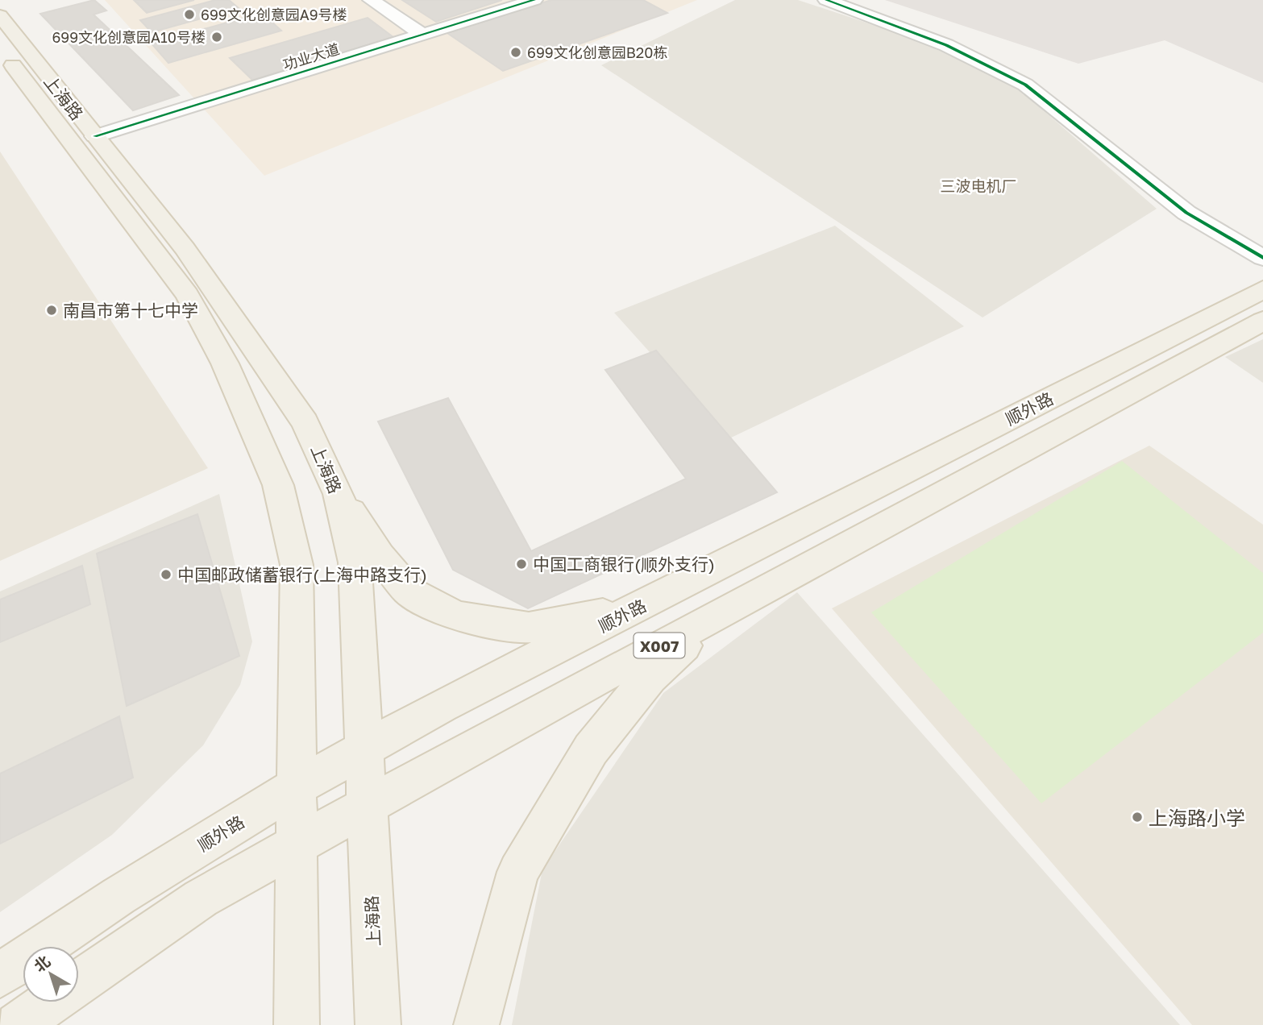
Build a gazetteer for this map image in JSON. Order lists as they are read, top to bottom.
{
  "streets": {
    "main road": ["上海路", "顺外路", "X007"],
    "street": ["功业大道"]
  },
  "crossings": [
    ["功业大道", "上海路"],
    ["上海路", "顺外路"]
  ],
  "districts": ["三波电机厂"],
  "places": [
    "699文化创意园A9号楼",
    "699文化创意园A10号楼",
    "699文化创意园B20栋",
    "南昌市第十七中学",
    "中国工商银行(顺外支行)",
    "中国邮政储蓄银行(上海中路支行)",
    "上海路小学"
  ],
  "north": "top left"
}
